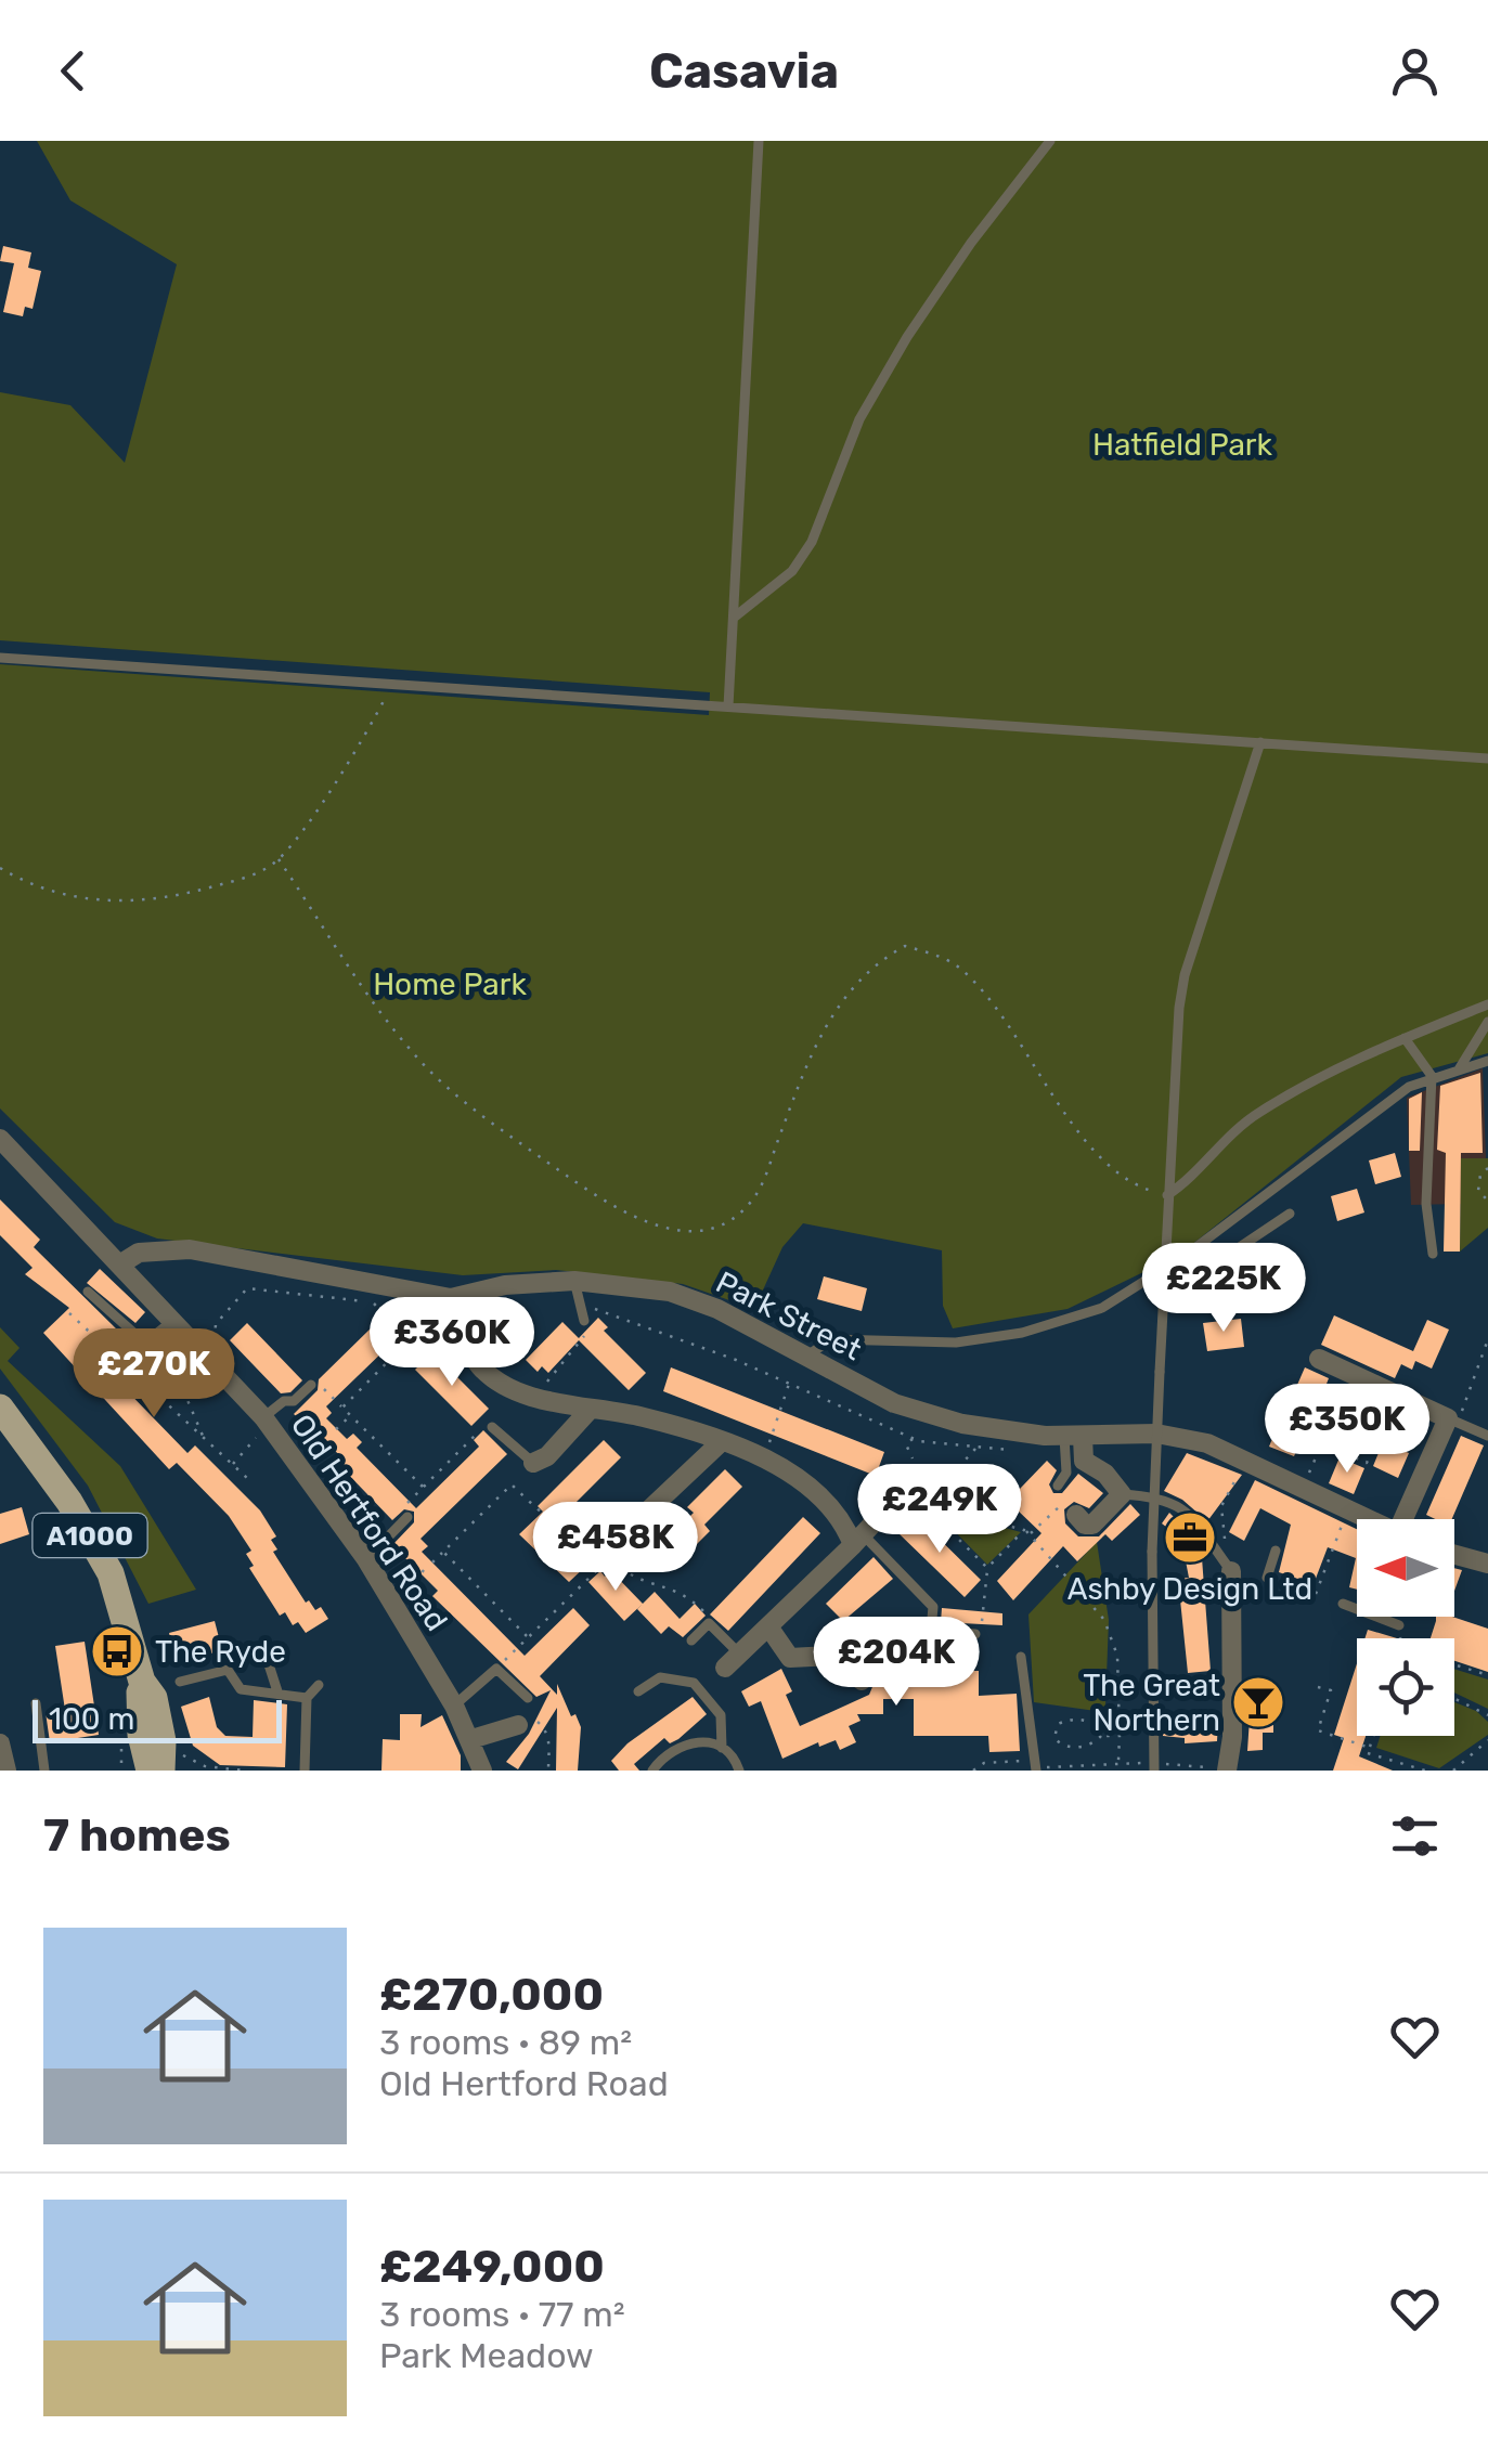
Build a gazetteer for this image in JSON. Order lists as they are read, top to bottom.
{
  "streets": {
    "main road": ["A1000"],
    "street": ["Park Street", "Old Hertford Road"]
  },
  "crossings": [
    ["Park Street", "Old Hertford Road"]
  ],
  "parks": ["Hatfield Park", "Home Park"],
  "places": {
    "office": ["Ashby Design Ltd"],
    "bus stop": ["The Ryde"],
    "bar": ["The Great Northern"]
  },
  "scale_bar": "100 m",
  "north": "left",
  "page": {
    "header": "Casavia",
    "price": [
      "£225K",
      "£360K",
      "£270K",
      "£350K",
      "£249K",
      "£458K",
      "£204K"
    ],
    "scale": "100 m",
    "heading": "7 homes",
    "list": [
      {
        "name": "£270,000",
        "note": "3 rooms · 89 m² · Old Hertford Road"
      },
      {
        "name": "£249,000",
        "note": "3 rooms · 77 m² · Park Meadow"
      }
    ]
  }
}
